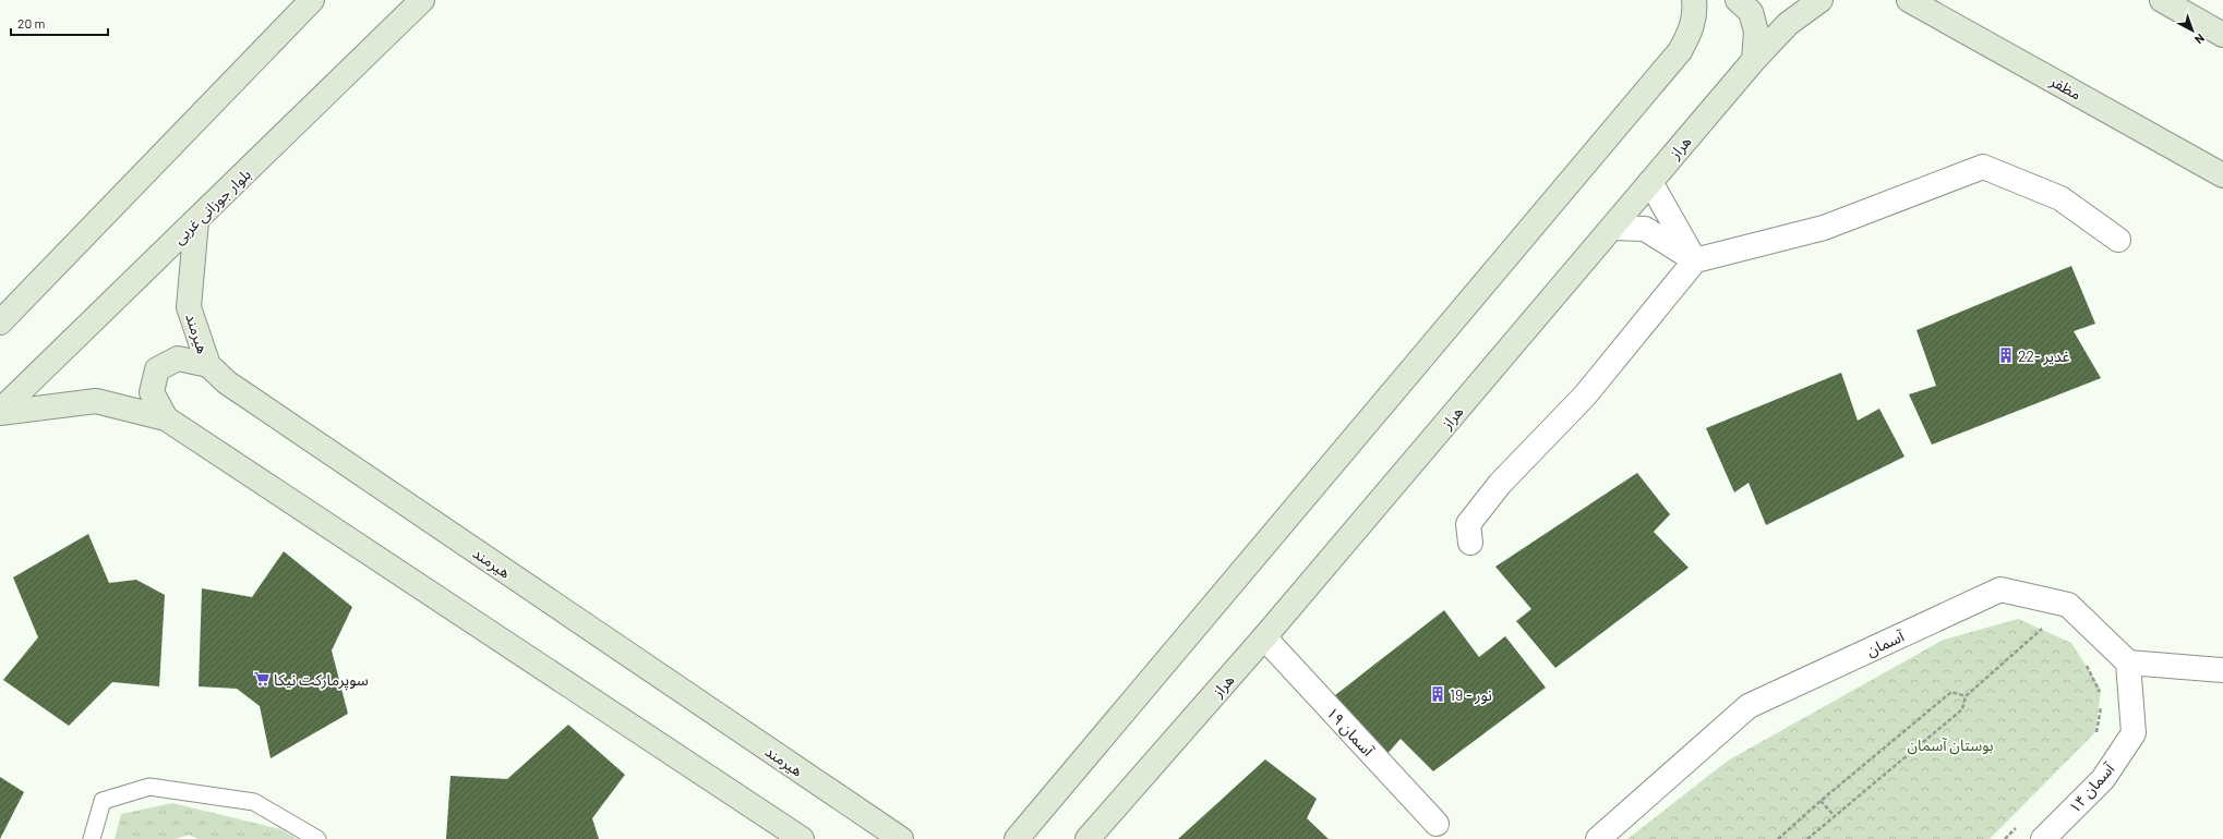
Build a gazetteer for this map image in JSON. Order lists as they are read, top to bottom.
{
  "streets": {
    "street": [
      "مظفر",
      "هراز",
      "بلوار جوزانی غربی",
      "هیرمند",
      "آسمان",
      "آسمان ۱۹",
      "آسمان ۱۴"
    ]
  },
  "crossings": [
    ["هراز", "آسمان ۱۹"],
    ["بلوار جوزانی غربی", "هیرمند"],
    ["آسمان", "آسمان ۱۴"]
  ],
  "parks": ["بوستان آسمان"],
  "places": {
    "building": ["22- غدیر", "19 - نور"],
    "supermarket": ["سوپرمارکت نیکا"]
  },
  "scale_bar": "20 m",
  "north": "bottom right"
}
